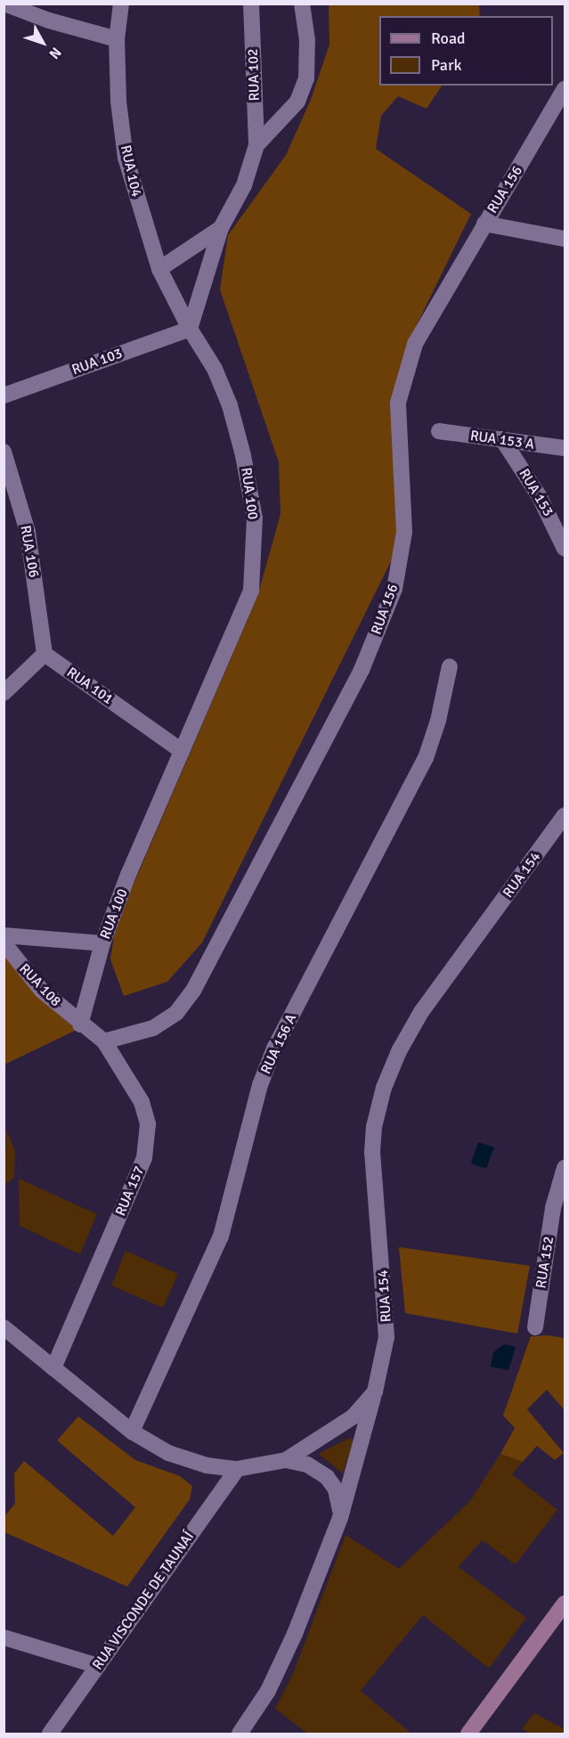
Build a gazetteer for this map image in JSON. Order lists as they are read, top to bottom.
{
  "streets": {
    "street": [
      "RUA 102",
      "RUA 104",
      "RUA 156",
      "RUA 103",
      "RUA 153 A",
      "RUA 153",
      "RUA 100",
      "RUA 106",
      "RUA 101",
      "RUA 154",
      "RUA 108",
      "RUA 156 A",
      "RUA 157",
      "RUA 152",
      "RUA VISCONDE DE TAUNAÍ"
    ]
  },
  "crossings": [
    ["RUA 104", "RUA 103"],
    ["RUA 104", "RUA 100"],
    ["RUA 156", "RUA 157"],
    ["RUA 103", "RUA 100"],
    ["RUA 153 A", "RUA 153"],
    ["RUA 100", "RUA 101"],
    ["RUA 100", "RUA 108"],
    ["RUA 100", "RUA 157"],
    ["RUA 106", "RUA 101"],
    ["RUA 108", "RUA 157"]
  ],
  "legend": ["Road", "Park"],
  "north": "bottom right"
}
